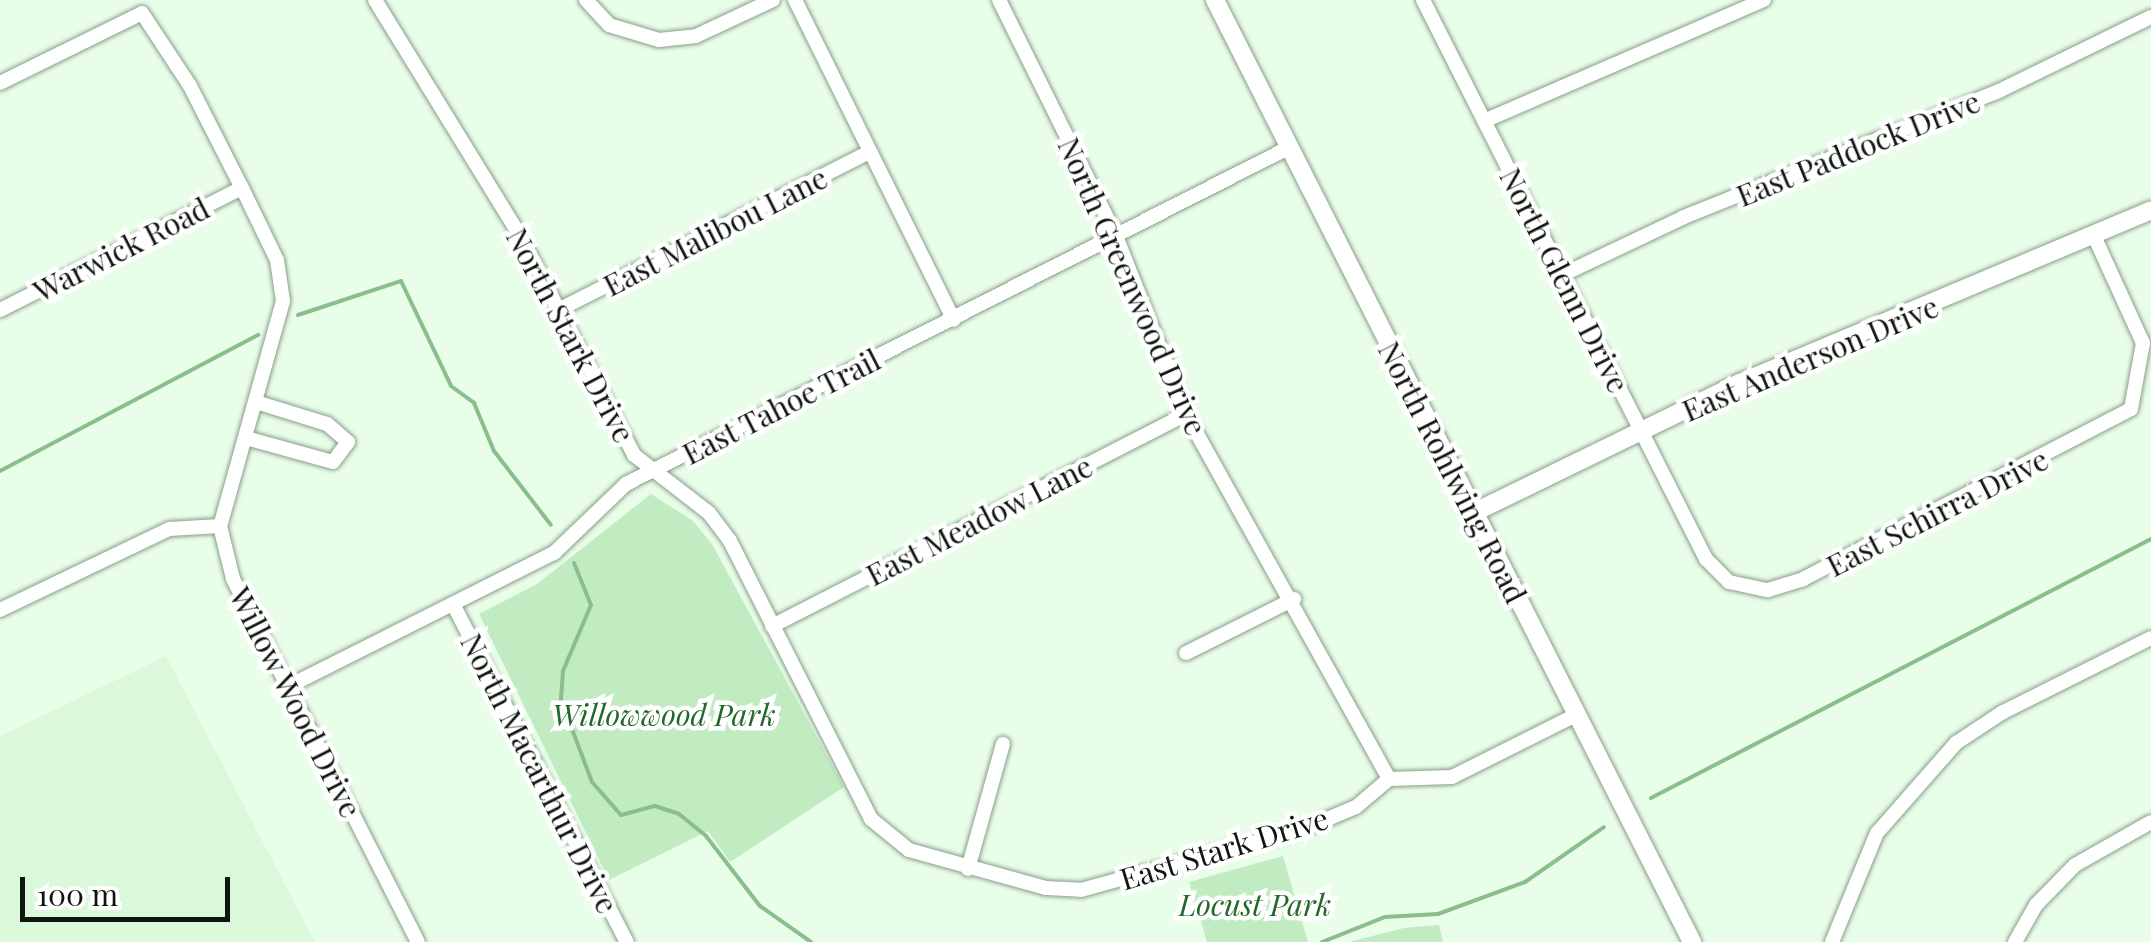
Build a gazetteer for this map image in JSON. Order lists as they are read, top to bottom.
{
  "streets": {
    "street": [
      "East Paddock Drive",
      "East Malibou Lane",
      "Warwick Road",
      "North Glenn Drive",
      "North Greenwood Drive",
      "North Stark Drive",
      "East Anderson Drive",
      "East Tahoe Trail",
      "North Rohlwing Road",
      "East Schirra Drive",
      "East Meadow Lane",
      "Willow Wood Drive",
      "North Macarthur Drive",
      "East Stark Drive"
    ]
  },
  "crossings": [
    ["East Paddock Drive", "North Glenn Drive"],
    ["East Malibou Lane", "North Stark Drive"],
    ["Warwick Road", "Willow Wood Drive"],
    ["North Glenn Drive", "East Anderson Drive"],
    ["North Glenn Drive", "East Schirra Drive"],
    ["North Greenwood Drive", "East Tahoe Trail"],
    ["North Greenwood Drive", "East Meadow Lane"],
    ["North Greenwood Drive", "East Stark Drive"],
    ["North Stark Drive", "East Tahoe Trail"],
    ["North Stark Drive", "East Meadow Lane"],
    ["North Stark Drive", "East Stark Drive"],
    ["East Anderson Drive", "North Rohlwing Road"],
    ["East Anderson Drive", "East Schirra Drive"],
    ["East Tahoe Trail", "North Rohlwing Road"],
    ["East Tahoe Trail", "Willow Wood Drive"],
    ["East Tahoe Trail", "North Macarthur Drive"]
  ],
  "parks": ["Willowwood Park", "Locust Park"],
  "scale_bar": "100 m"
}
